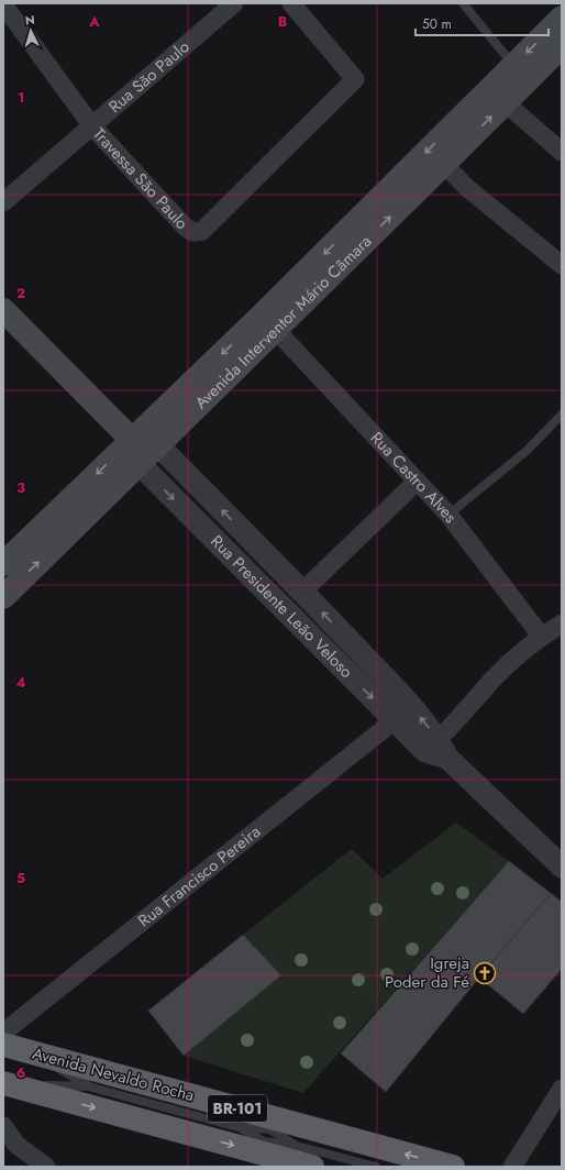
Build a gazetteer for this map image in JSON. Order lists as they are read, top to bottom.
{
  "streets": {
    "highway": ["Avenida Nevaldo Rocha", "BR-101"],
    "main road": ["Avenida Interventor Mário Câmara", "Rua Presidente Leão Veloso"],
    "street": [
      "Rua São Paulo",
      "Travessa São Paulo",
      "Rua Castro Alves",
      "Rua Francisco Pereira"
    ]
  },
  "crossings": [
    ["Rua São Paulo", "Travessa São Paulo"],
    ["Avenida Interventor Mário Câmara", "Rua Castro Alves"],
    ["Avenida Interventor Mário Câmara", "Rua Presidente Leão Veloso"],
    ["Rua Presidente Leão Veloso", "Rua Francisco Pereira"]
  ],
  "places": {
    "church": ["Igreja Poder da Fé"]
  },
  "scale_bar": "50 m",
  "north": "top",
  "grid": {
    "columns": ["A", "B"],
    "rows": [
      "1",
      "2",
      "3",
      "4",
      "5",
      "6"
    ]
  }
}
